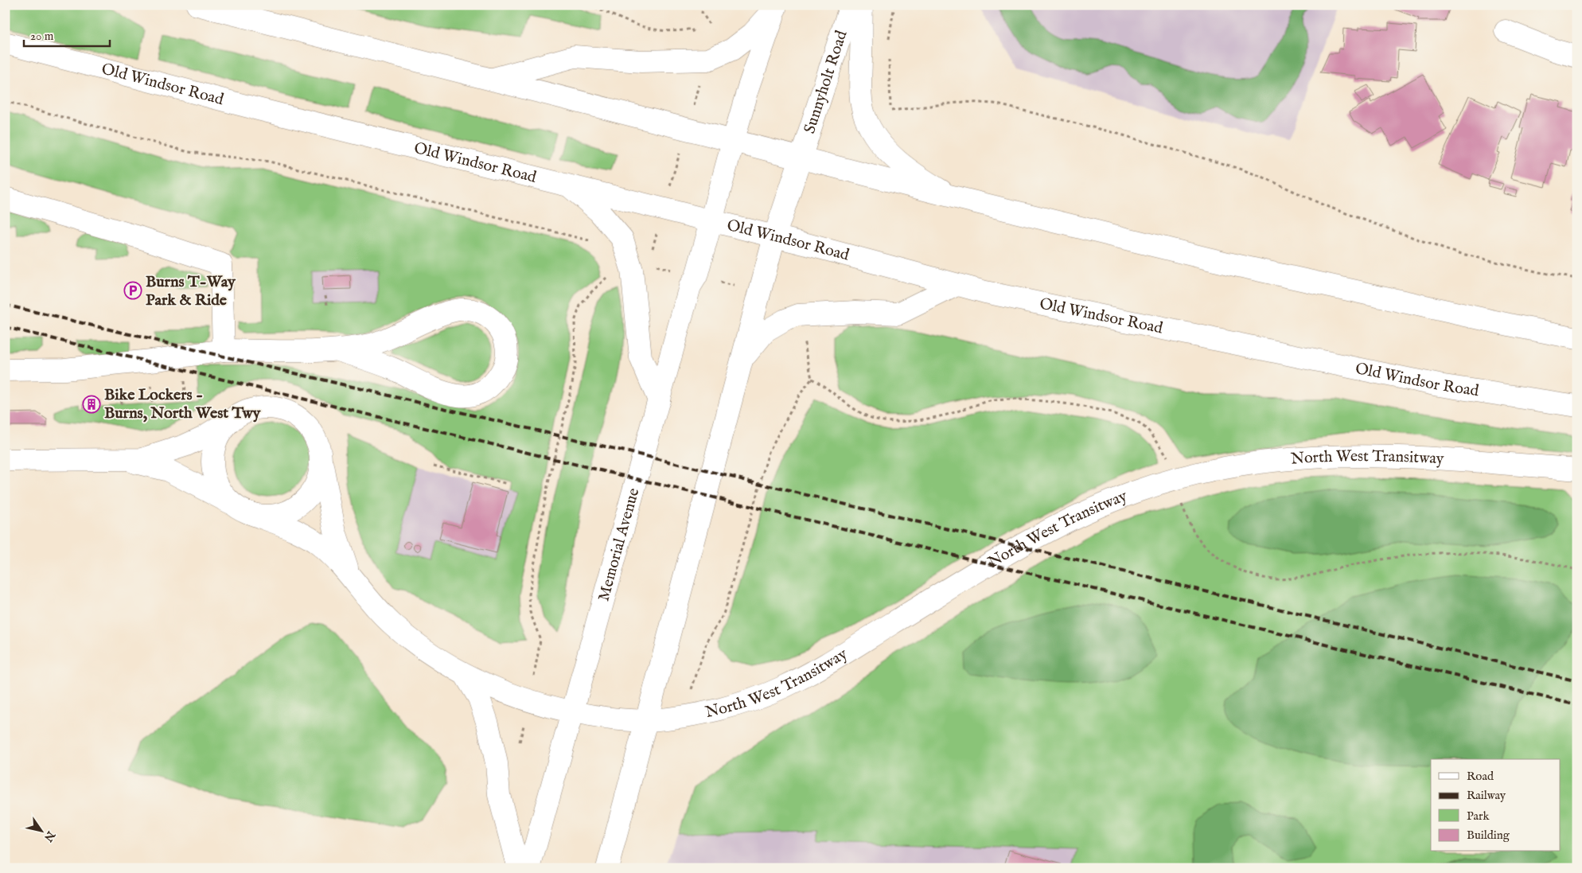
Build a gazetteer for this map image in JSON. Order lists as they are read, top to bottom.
{
  "streets": {
    "main road": [
      "Sunnyholt Road",
      "Old Windsor Road",
      "North West Transitway",
      "Memorial Avenue"
    ]
  },
  "crossings": [
    ["Sunnyholt Road", "Old Windsor Road"],
    ["Old Windsor Road", "Memorial Avenue"],
    ["North West Transitway", "Memorial Avenue"]
  ],
  "places": {
    "parking": ["Burns T-Way Park & Ride"],
    "building": ["Bike Lockers - Burns, North West Twy"]
  },
  "legend": [
    "Road",
    "Railway",
    "Park",
    "Building"
  ],
  "scale_bar": "20 m",
  "north": "bottom right"
}
